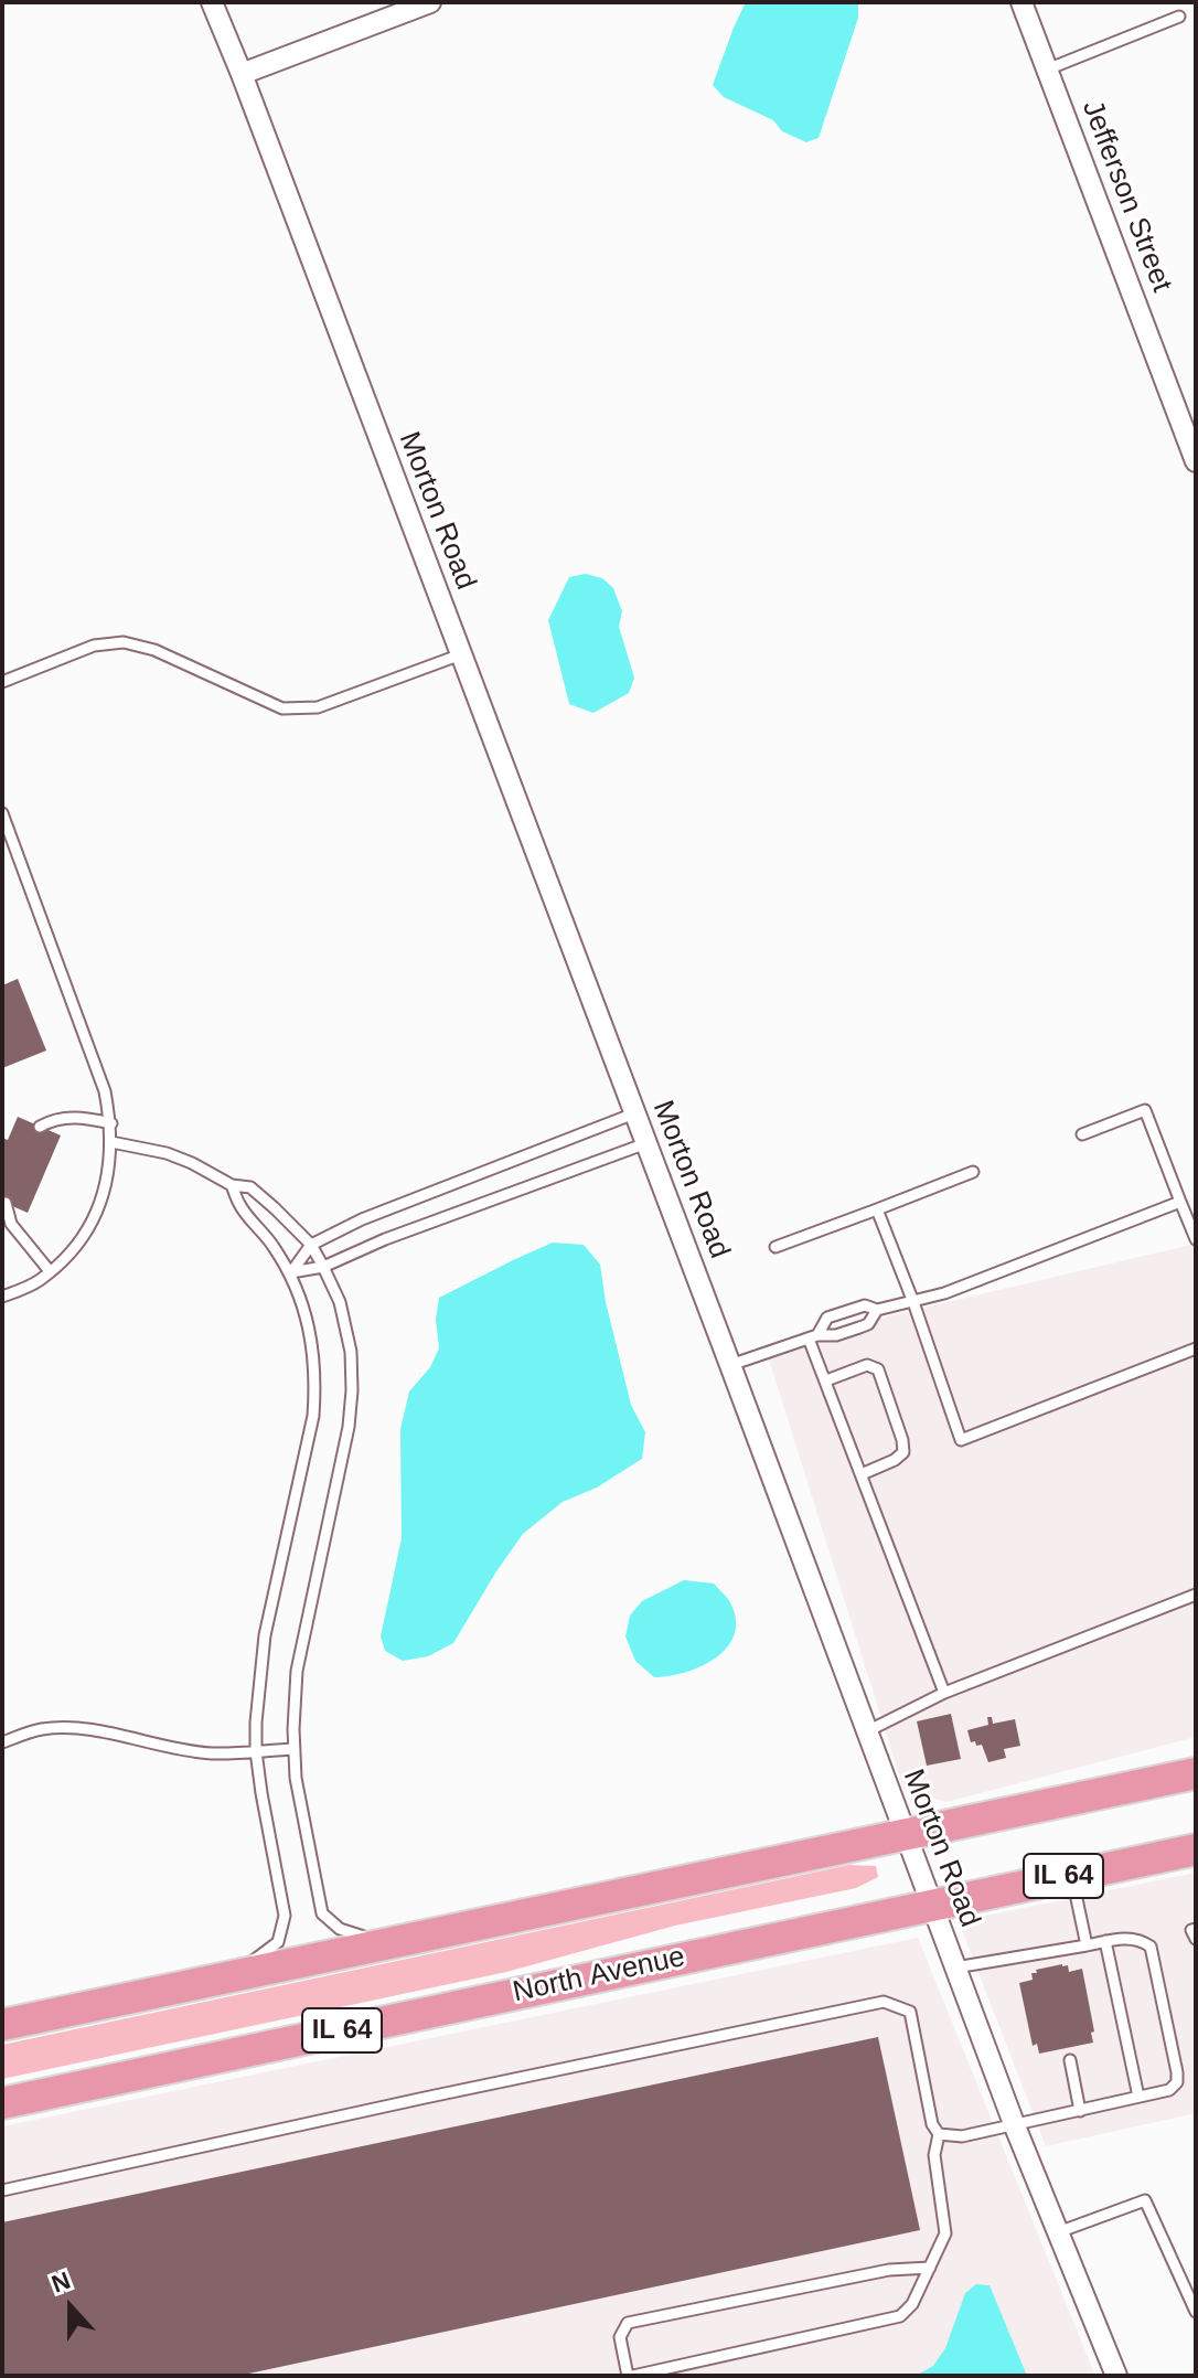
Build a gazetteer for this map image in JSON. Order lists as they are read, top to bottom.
{
  "streets": {
    "main road": ["IL 64", "North Avenue"],
    "street": ["Jefferson Street", "Morton Road"]
  },
  "crossings": [
    ["Morton Road", "North Avenue"]
  ],
  "north": "top"
}
